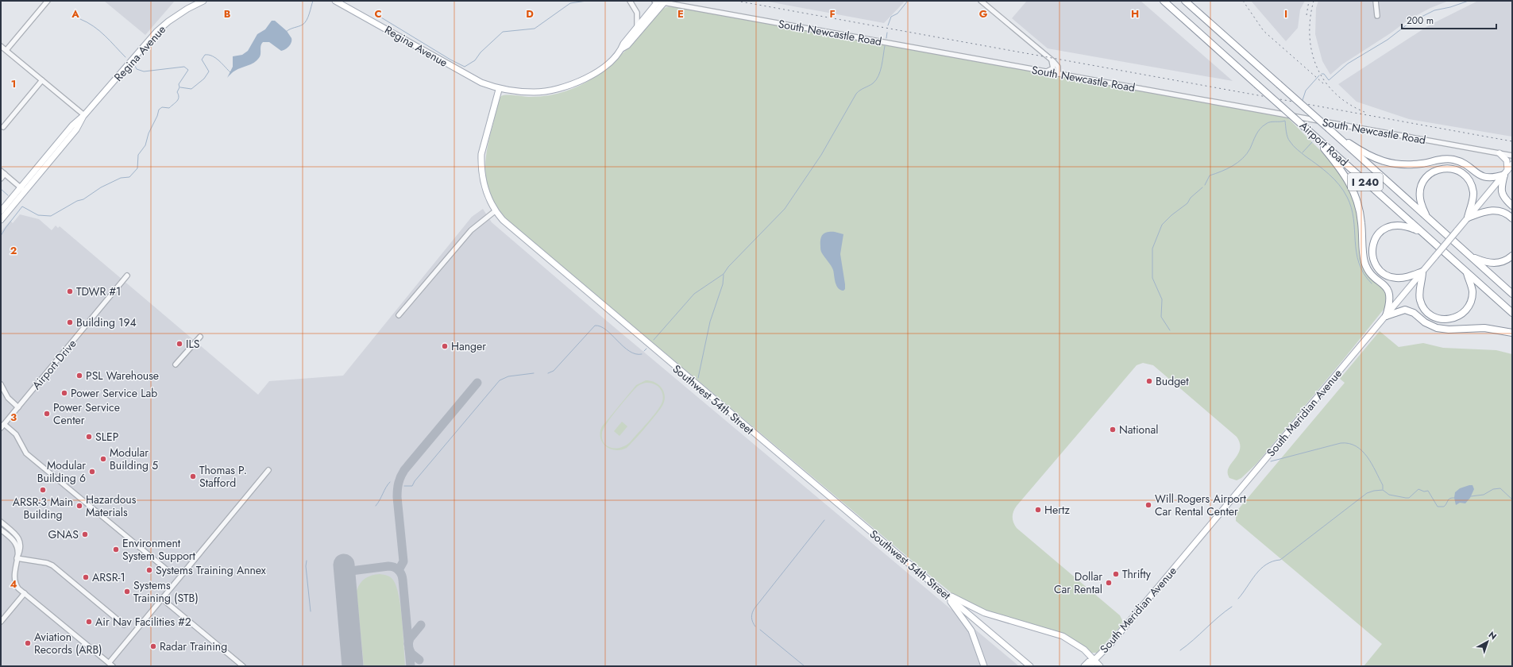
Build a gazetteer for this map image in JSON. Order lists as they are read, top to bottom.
{
  "streets": {
    "highway": ["Airport Road", "I 240"],
    "main road": ["Regina Avenue", "Southwest 54th Street", "South Meridian Avenue"],
    "street": ["South Newcastle Road", "Airport Drive"]
  },
  "crossings": [
    ["Regina Avenue", "Southwest 54th Street"]
  ],
  "places": [
    "TDWR #1",
    "Building 194",
    "ILS",
    "Hanger",
    "PSL Warehouse",
    "Budget",
    "Power Service Lab",
    "Power Service Center",
    "National",
    "SLEP",
    "Modular Building 5",
    "Modular Building 6",
    "Thomas P. Stafford",
    "ARSR-3 Main Building",
    "Will Rogers Airport Car Rental Center",
    "Hazardous Materials",
    "Hertz",
    "GNAS",
    "Environment System Support",
    "Systems Training Annex",
    "Thrifty",
    "ARSR-1",
    "Dollar Car Rental",
    "Systems Training (STB)",
    "Air Nav Facilities #2",
    "Aviation Records (ARB)",
    "Radar Training"
  ],
  "scale_bar": "200 m",
  "north": "top right",
  "grid": {
    "columns": [
      "A",
      "B",
      "C",
      "D",
      "E",
      "F",
      "G",
      "H",
      "I"
    ],
    "rows": [
      "1",
      "2",
      "3",
      "4"
    ]
  }
}
